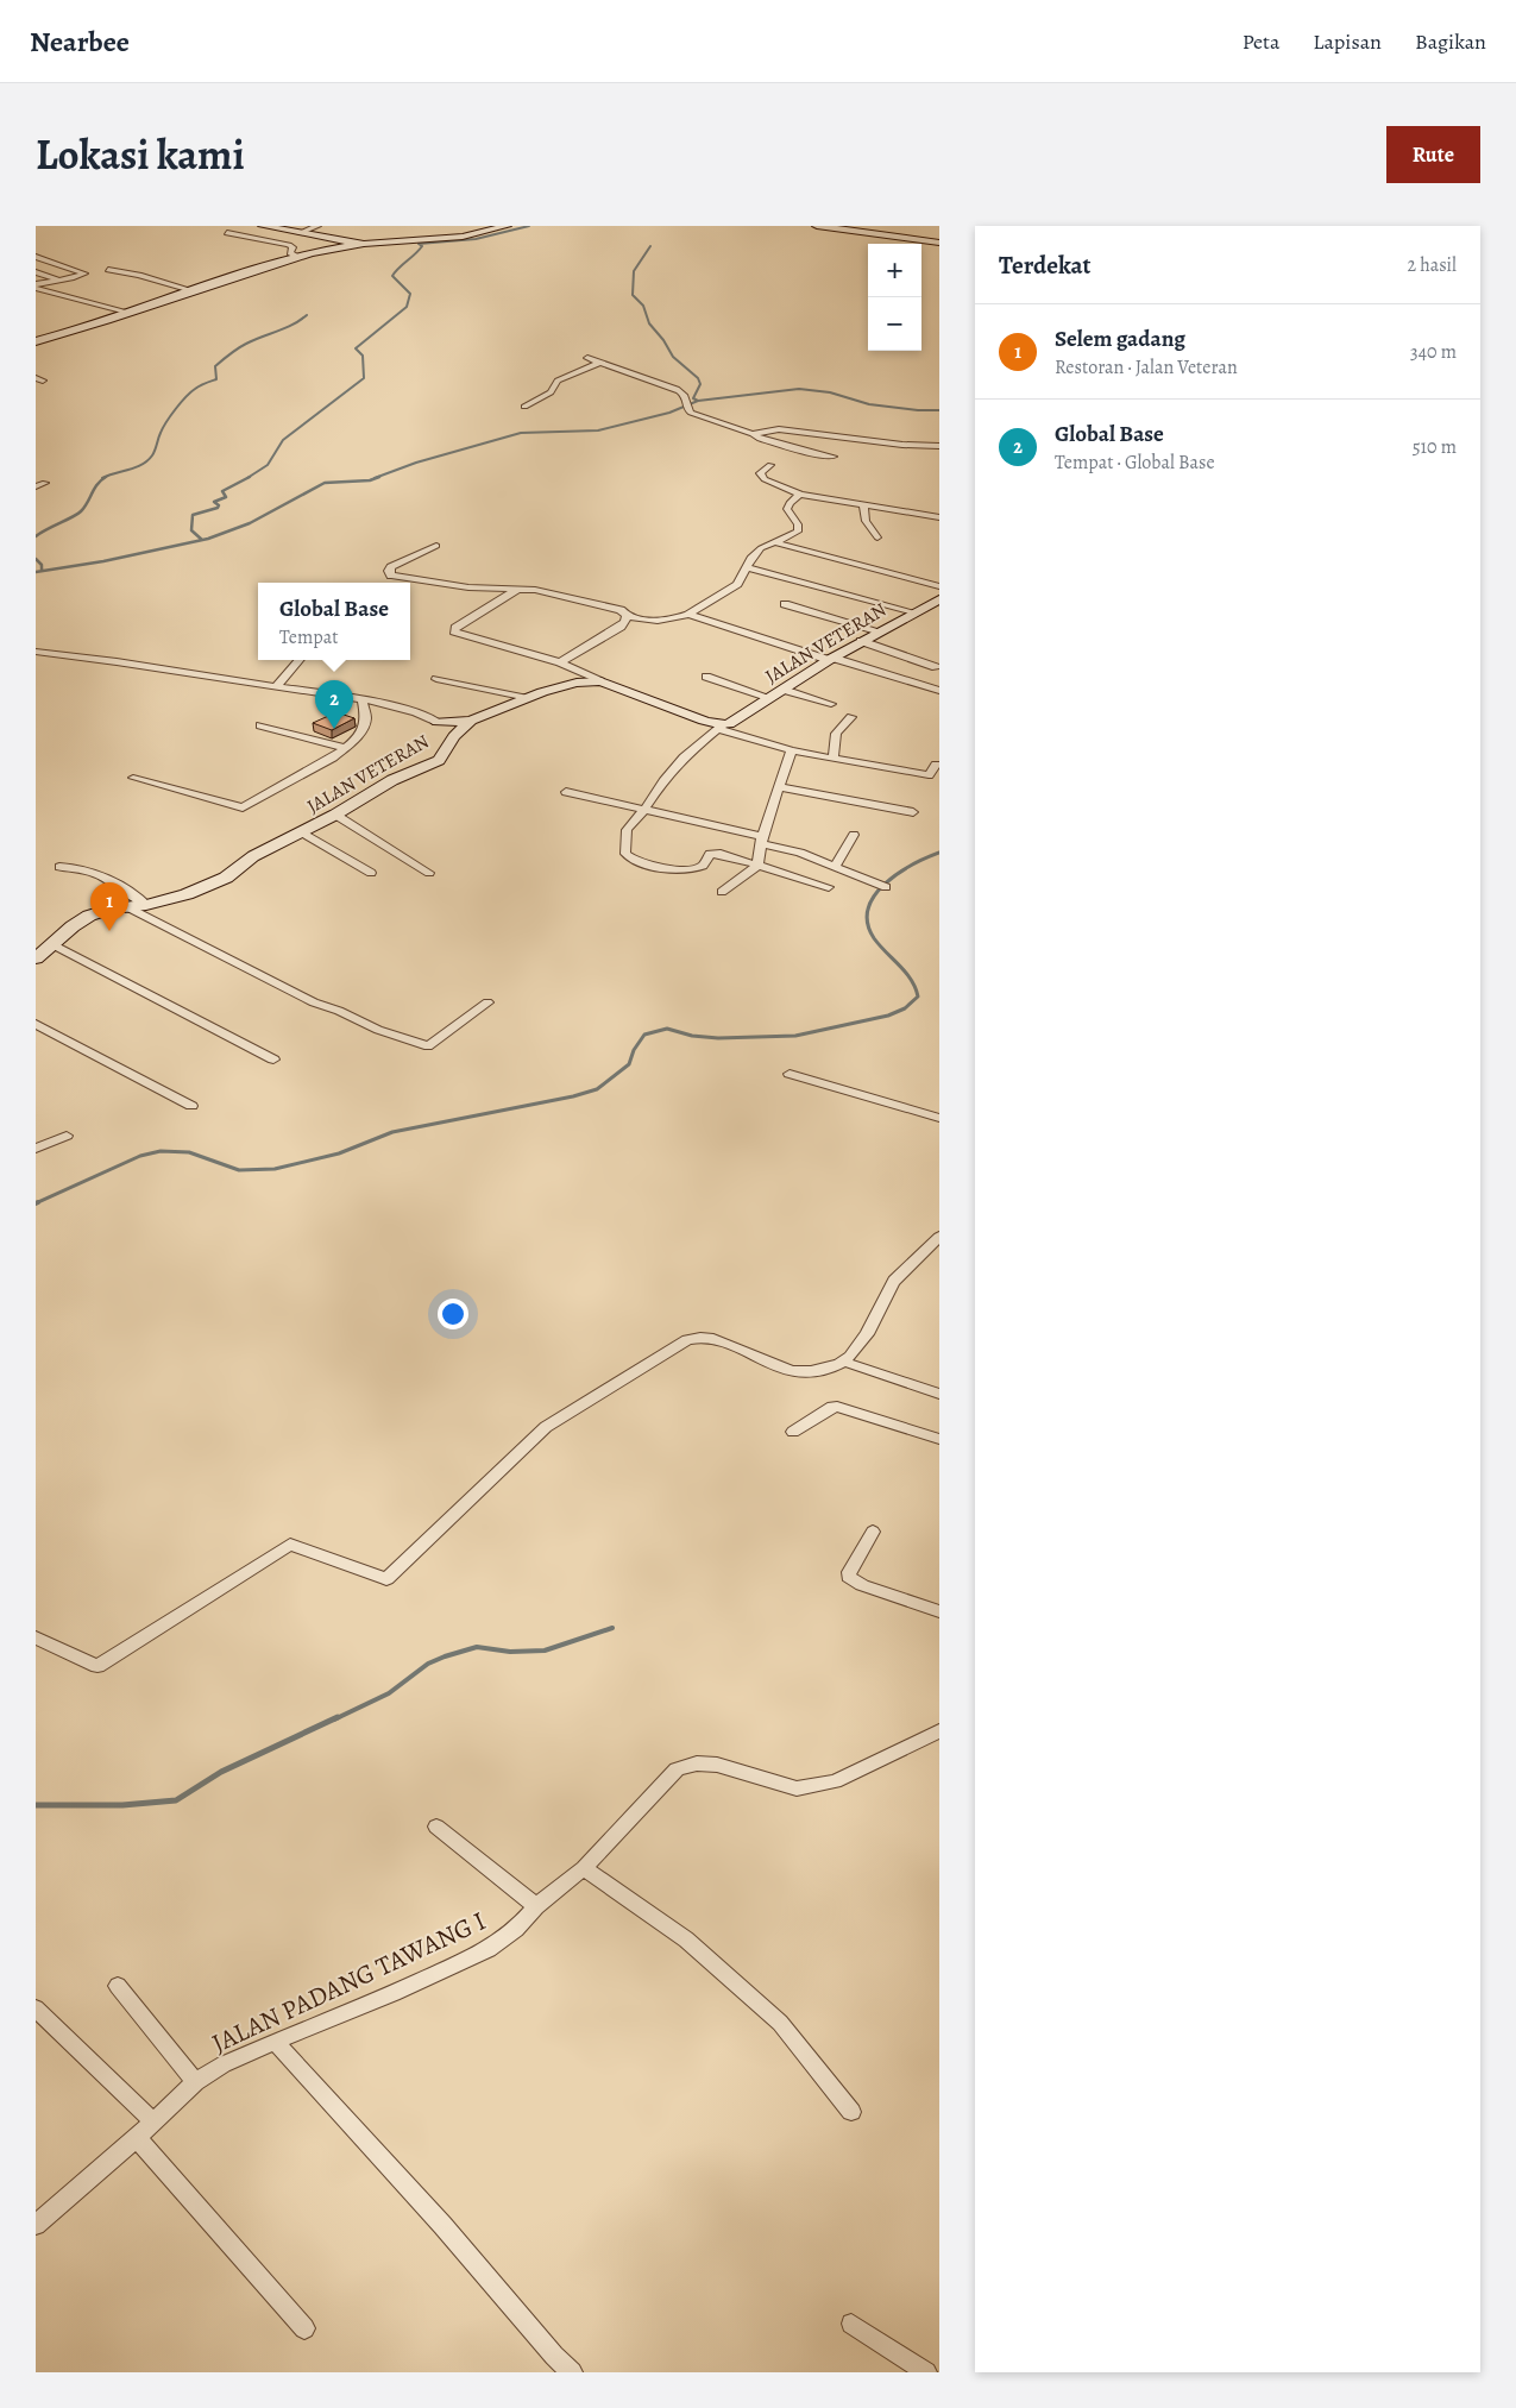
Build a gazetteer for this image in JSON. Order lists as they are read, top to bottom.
{
  "streets": {
    "street": ["JALAN VETERAN", "JALAN PADANG TAWANG I"]
  },
  "page": {
    "header": "Nearbee",
    "nav": ["Peta", "Lapisan", "Bagikan"],
    "title": "Lokasi kami",
    "buttons": "Rute",
    "heading": ["Terdekat", "2 hasil"],
    "map_buttons": ["+", "−"],
    "list": [
      {
        "mark": "1",
        "name": "Selem gadang",
        "note": "Restoran · Jalan Veteran",
        "value": "340 m"
      },
      {
        "mark": "2",
        "name": "Global Base",
        "note": "Tempat · Global Base",
        "value": "510 m"
      }
    ],
    "popup": ["Global Base", "Tempat"],
    "pins": ["2", "1"]
  }
}
